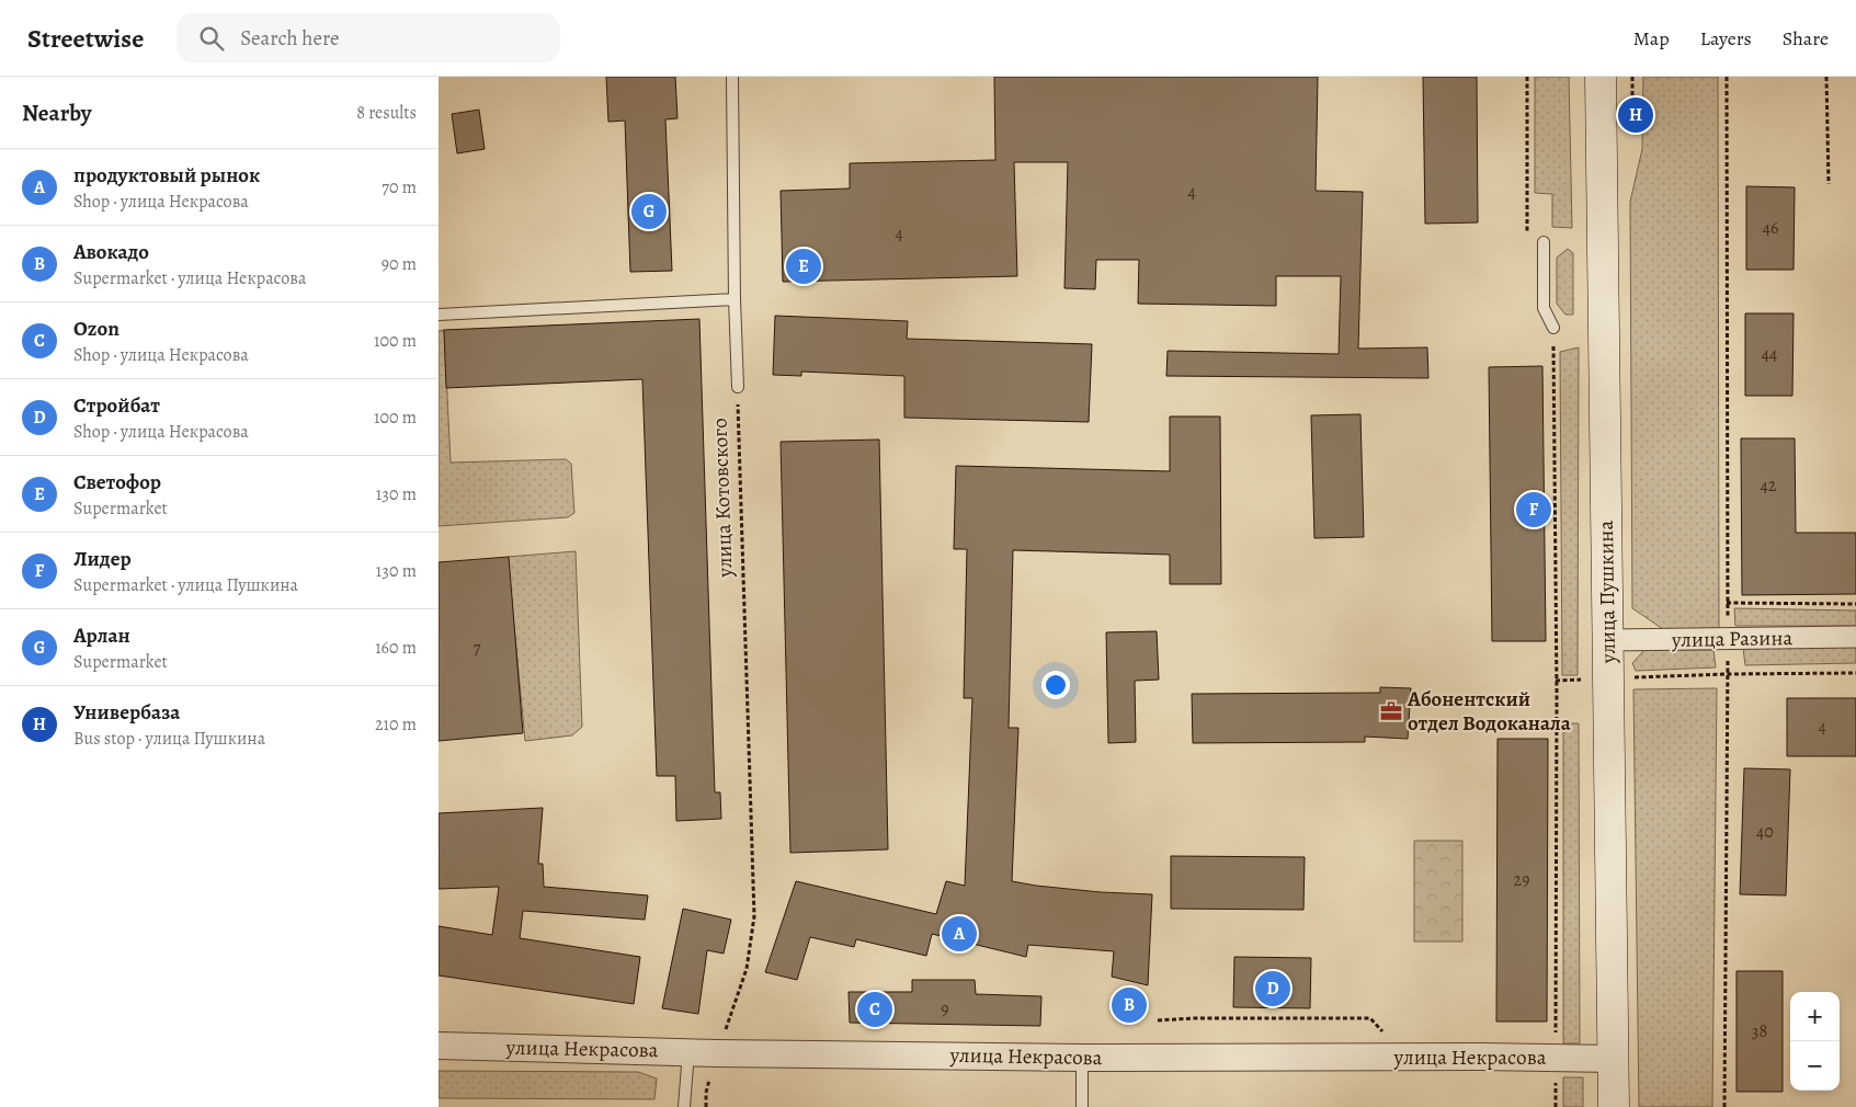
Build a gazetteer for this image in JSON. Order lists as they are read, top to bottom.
{
  "streets": {
    "main road": ["улица Пушкина"],
    "street": ["улица Разина", "улица Некрасова"],
    "path": ["улица Котовского"]
  },
  "crossings": [
    ["улица Пушкина", "улица Разина"],
    ["улица Пушкина", "улица Некрасова"]
  ],
  "places": {
    "office": ["Абонентский отдел Водоканала"]
  },
  "house_numbers": [
    "4",
    "46",
    "4",
    "44",
    "42",
    "7",
    "4",
    "40",
    "29",
    "9",
    "38"
  ],
  "page": {
    "header": "Streetwise",
    "search": "Search here",
    "nav": ["Map", "Layers", "Share"],
    "heading": ["Nearby", "8 results"],
    "pins": [
      "H",
      "G",
      "E",
      "F",
      "A",
      "D",
      "B",
      "C"
    ],
    "list": [
      {
        "mark": "A",
        "name": "продуктовый рынок",
        "note": "Shop · улица Некрасова",
        "value": "70 m"
      },
      {
        "mark": "B",
        "name": "Авокадо",
        "note": "Supermarket · улица Некрасова",
        "value": "90 m"
      },
      {
        "mark": "C",
        "name": "Ozon",
        "note": "Shop · улица Некрасова",
        "value": "100 m"
      },
      {
        "mark": "D",
        "name": "Стройбат",
        "note": "Shop · улица Некрасова",
        "value": "100 m"
      },
      {
        "mark": "E",
        "name": "Светофор",
        "note": "Supermarket",
        "value": "130 m"
      },
      {
        "mark": "F",
        "name": "Лидер",
        "note": "Supermarket · улица Пушкина",
        "value": "130 m"
      },
      {
        "mark": "G",
        "name": "Арлан",
        "note": "Supermarket",
        "value": "160 m"
      },
      {
        "mark": "H",
        "name": "Универбаза",
        "note": "Bus stop · улица Пушкина",
        "value": "210 m"
      }
    ],
    "map_buttons": ["+", "−"]
  }
}
